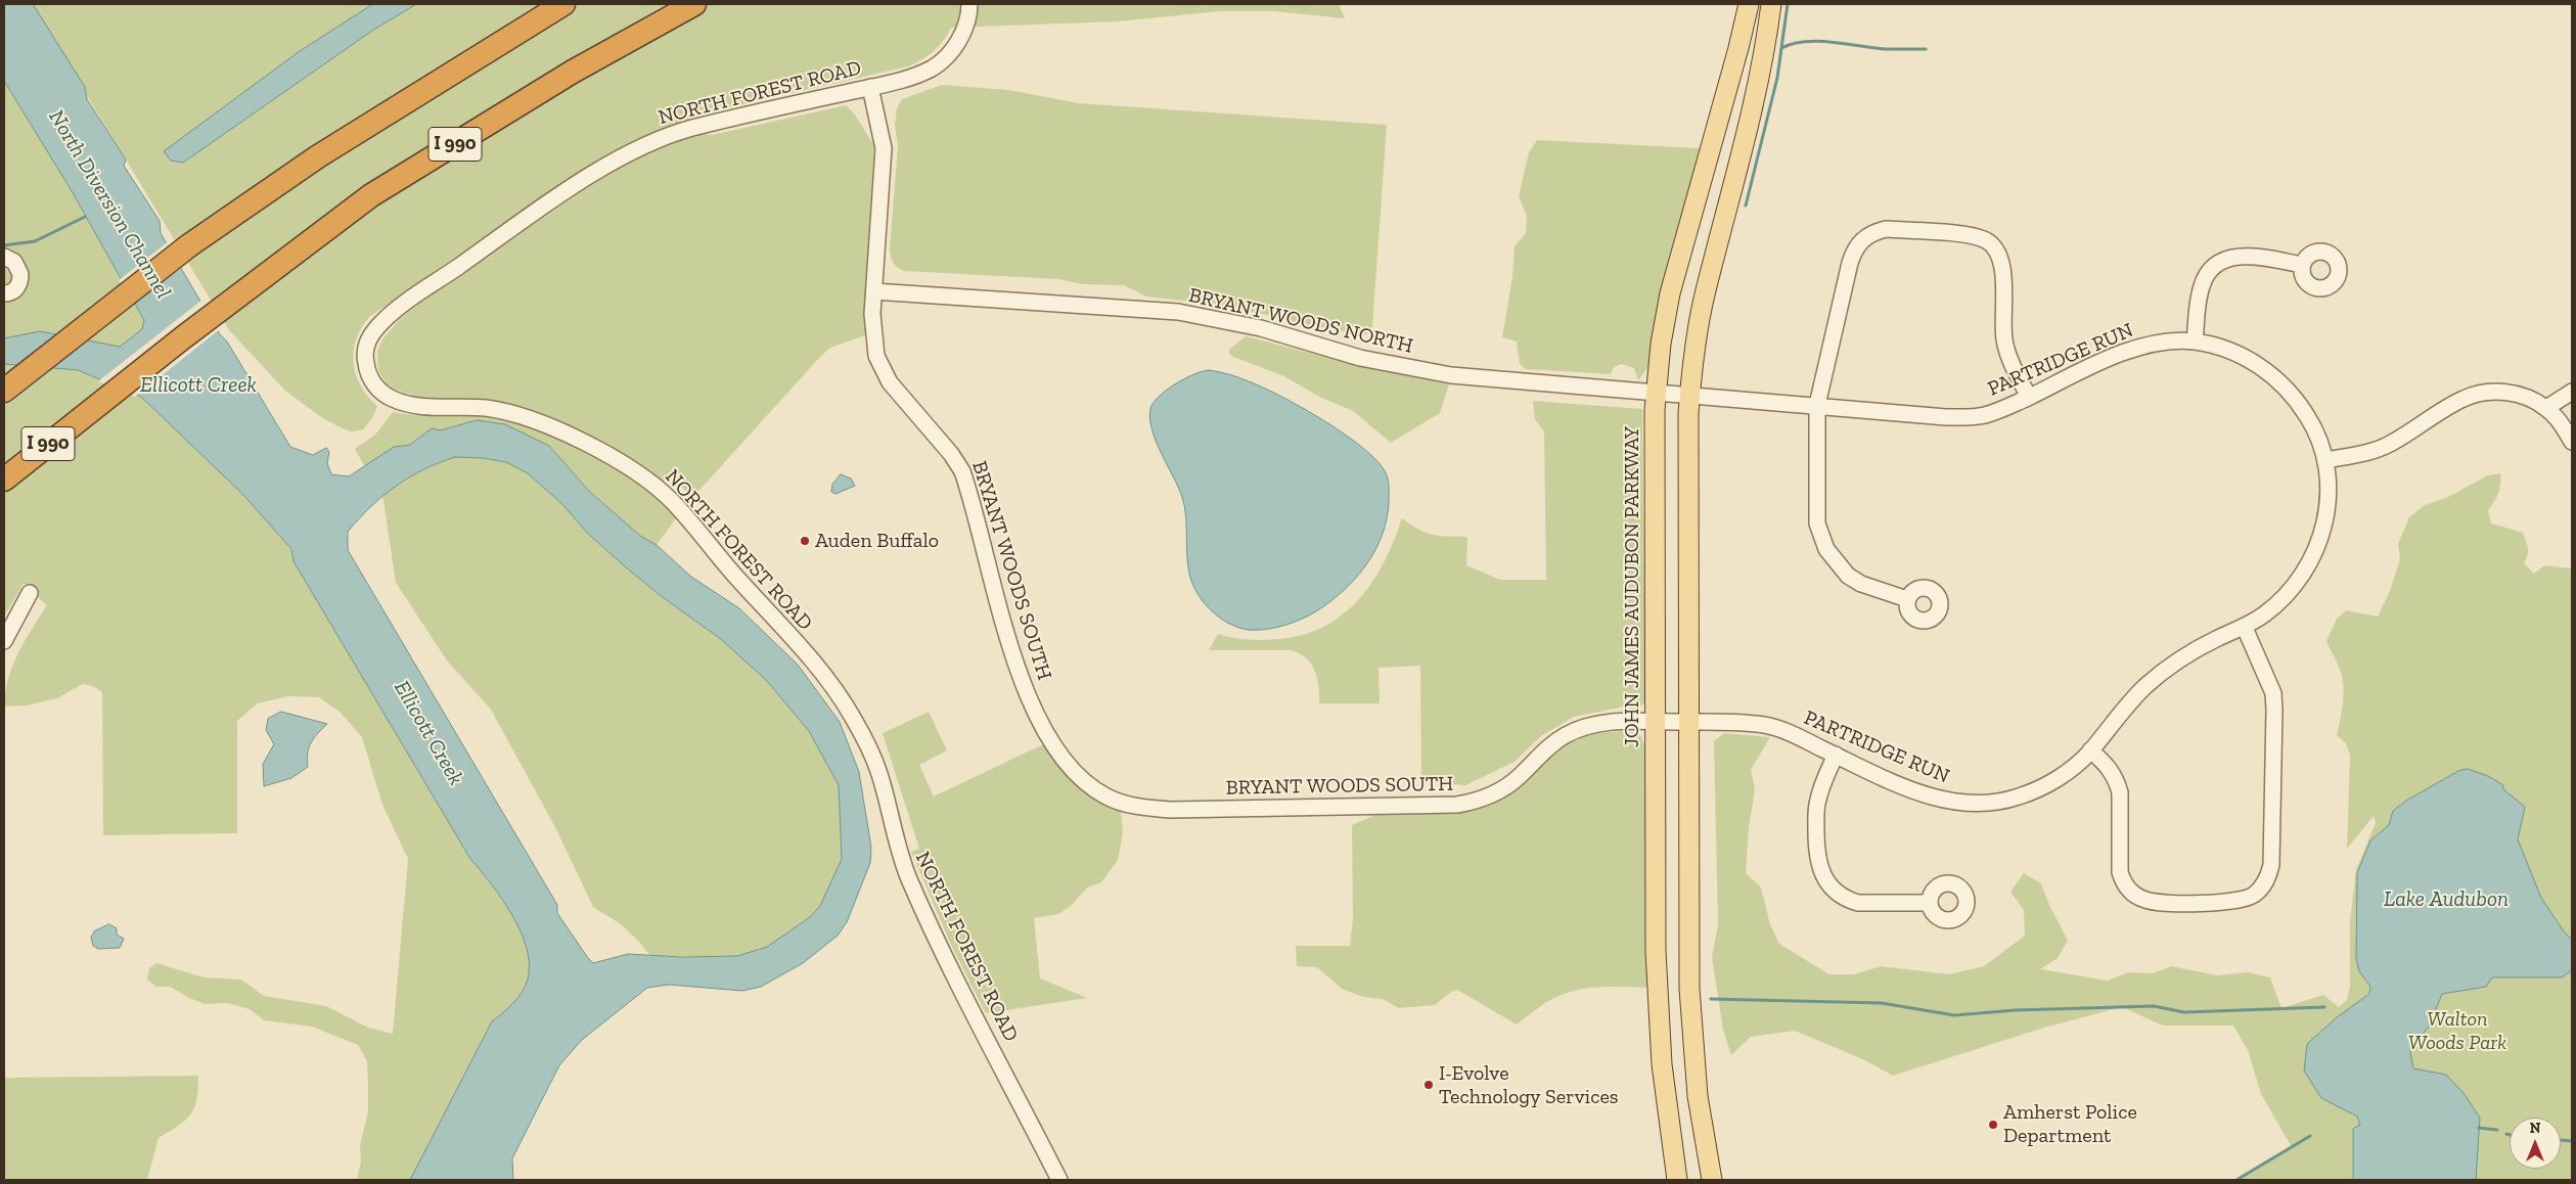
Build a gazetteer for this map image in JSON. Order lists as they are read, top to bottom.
{
  "streets": {
    "highway": ["I 990"],
    "main road": ["JOHN JAMES AUDUBON PARKWAY"],
    "street": [
      "NORTH FOREST ROAD",
      "BRYANT WOODS NORTH",
      "PARTRIDGE RUN",
      "BRYANT WOODS SOUTH"
    ]
  },
  "crossings": [
    ["NORTH FOREST ROAD", "BRYANT WOODS SOUTH"],
    ["BRYANT WOODS NORTH", "PARTRIDGE RUN"],
    ["BRYANT WOODS NORTH", "BRYANT WOODS SOUTH"],
    ["BRYANT WOODS NORTH", "JOHN JAMES AUDUBON PARKWAY"],
    ["PARTRIDGE RUN", "BRYANT WOODS SOUTH"],
    ["BRYANT WOODS SOUTH", "JOHN JAMES AUDUBON PARKWAY"]
  ],
  "water": ["North Diversion Channel", "Ellicott Creek", "Lake Audubon"],
  "parks": ["Walton Woods Park"],
  "places": ["Auden Buffalo", "I-Evolve Technology Services", "Amherst Police Department"],
  "north": "top"
}
